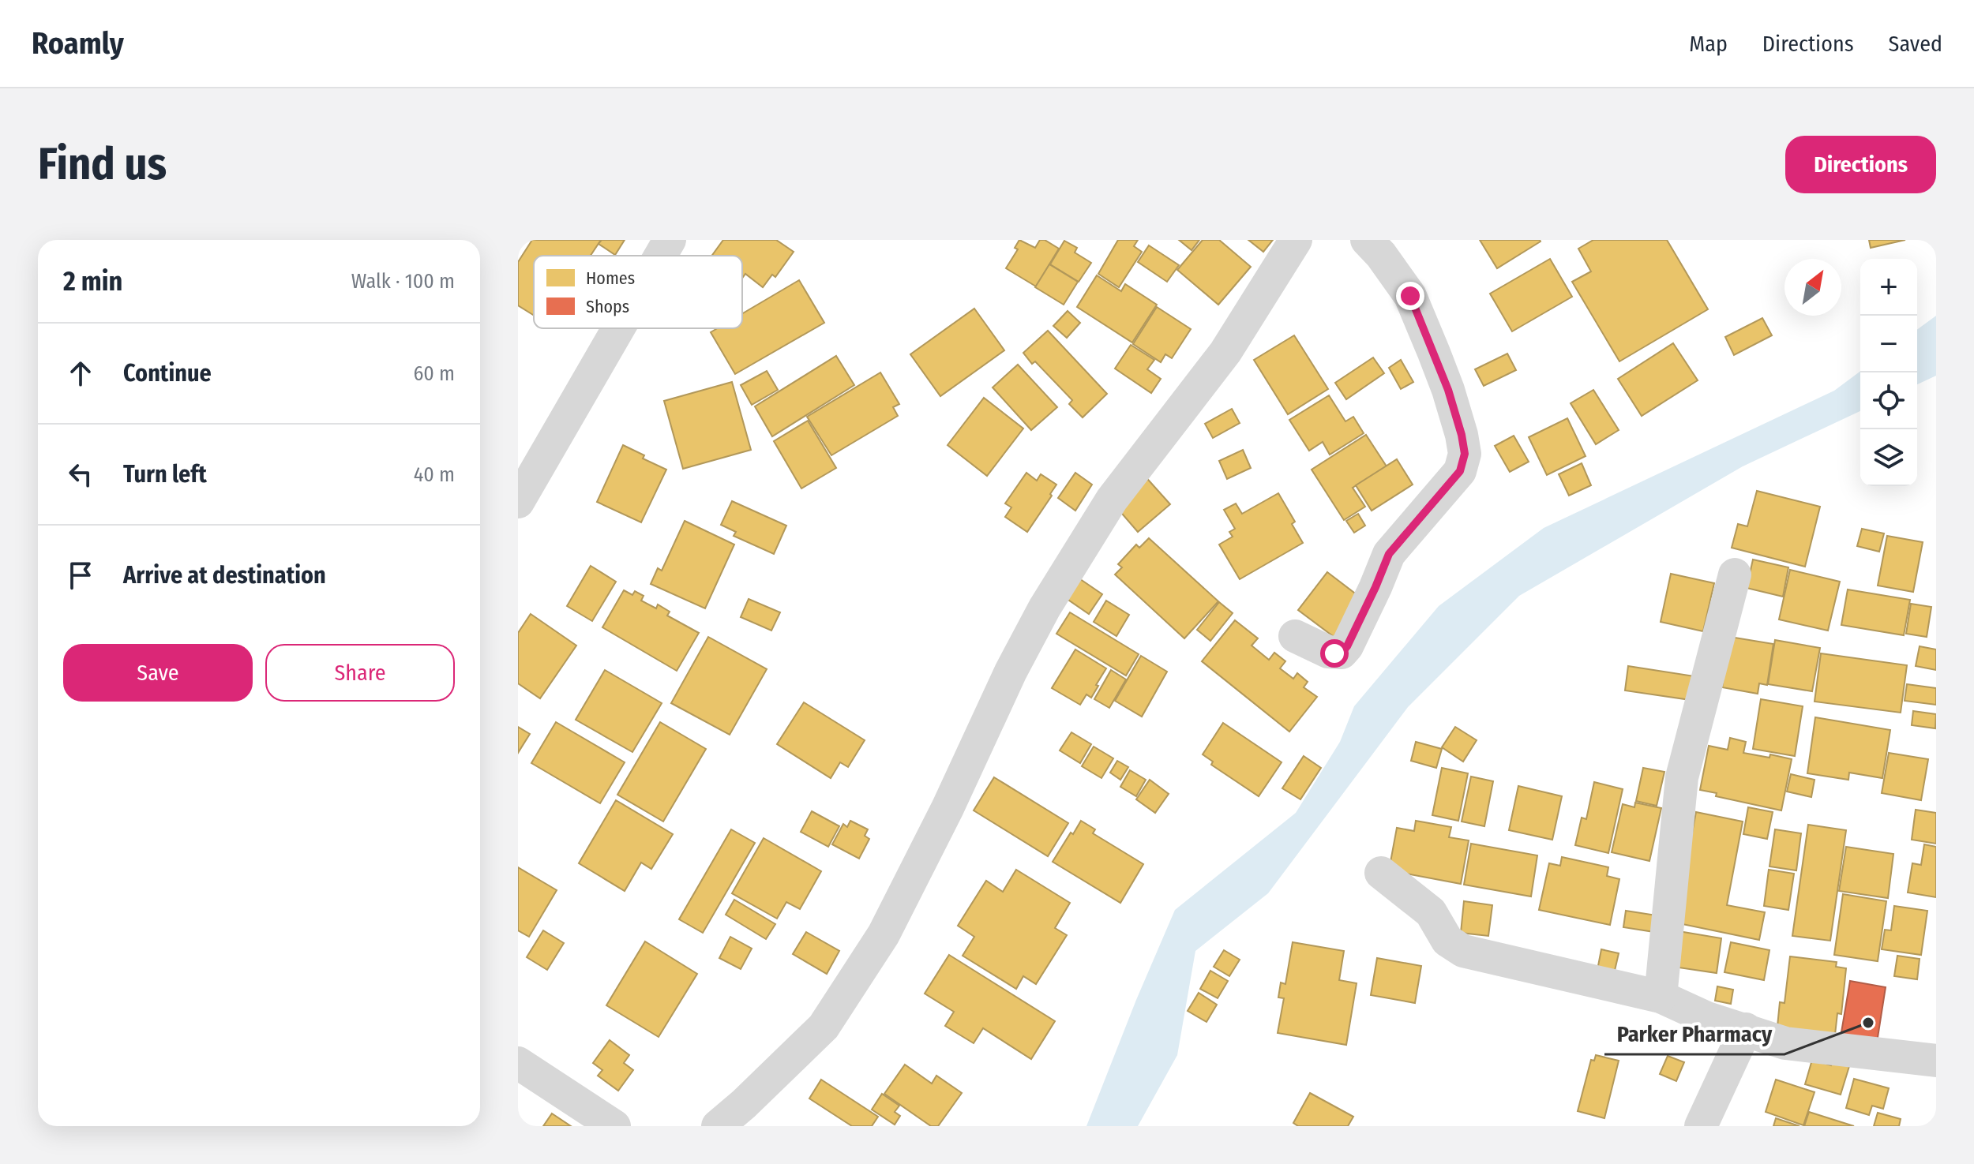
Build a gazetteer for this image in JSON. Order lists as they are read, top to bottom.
{
  "places": ["Parker Pharmacy"],
  "legend": ["Homes", "Shops"],
  "north": "top right",
  "page": {
    "header": "Roamly",
    "nav": ["Map", "Directions", "Saved"],
    "buttons": [
      "Directions",
      ["Save", "Share"]
    ],
    "title": "Find us",
    "heading": ["2 min", "Walk · 100 m"],
    "map_buttons": ["+", "−"],
    "list": [
      ["Continue", "60 m"],
      ["Turn left", "40 m"],
      "Arrive at destination"
    ]
  }
}
